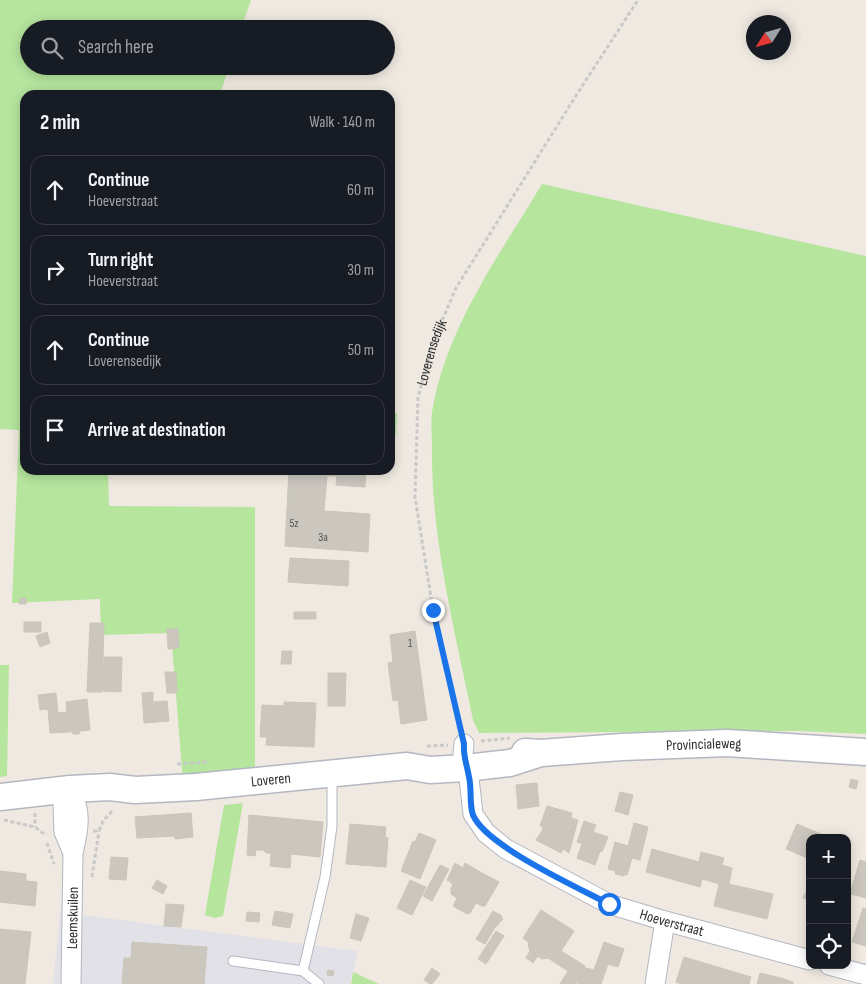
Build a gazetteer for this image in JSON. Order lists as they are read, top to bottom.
{
  "streets": {
    "street": [
      "Provincialeweg",
      "Loveren",
      "Leemskuilen",
      "Hoeverstraat"
    ],
    "path": ["Loverensedijk"]
  },
  "crossings": [
    ["Loverensedijk", "Provincialeweg"],
    ["Loverensedijk", "Loveren"],
    ["Loverensedijk", "Hoeverstraat"],
    ["Provincialeweg", "Loveren"],
    ["Provincialeweg", "Hoeverstraat"],
    ["Loveren", "Leemskuilen"],
    ["Loveren", "Hoeverstraat"]
  ],
  "house_numbers": ["5z", "3a", "1"],
  "north": "bottom left",
  "page": {
    "search": "Search here",
    "heading": ["2 min", "Walk · 140 m"],
    "list": [
      ["Continue", "Hoeverstraat", "60 m"],
      ["Turn right", "Hoeverstraat", "30 m"],
      ["Continue", "Loverensedijk", "50 m"],
      "Arrive at destination"
    ],
    "map_buttons": ["+", "−"]
  }
}
